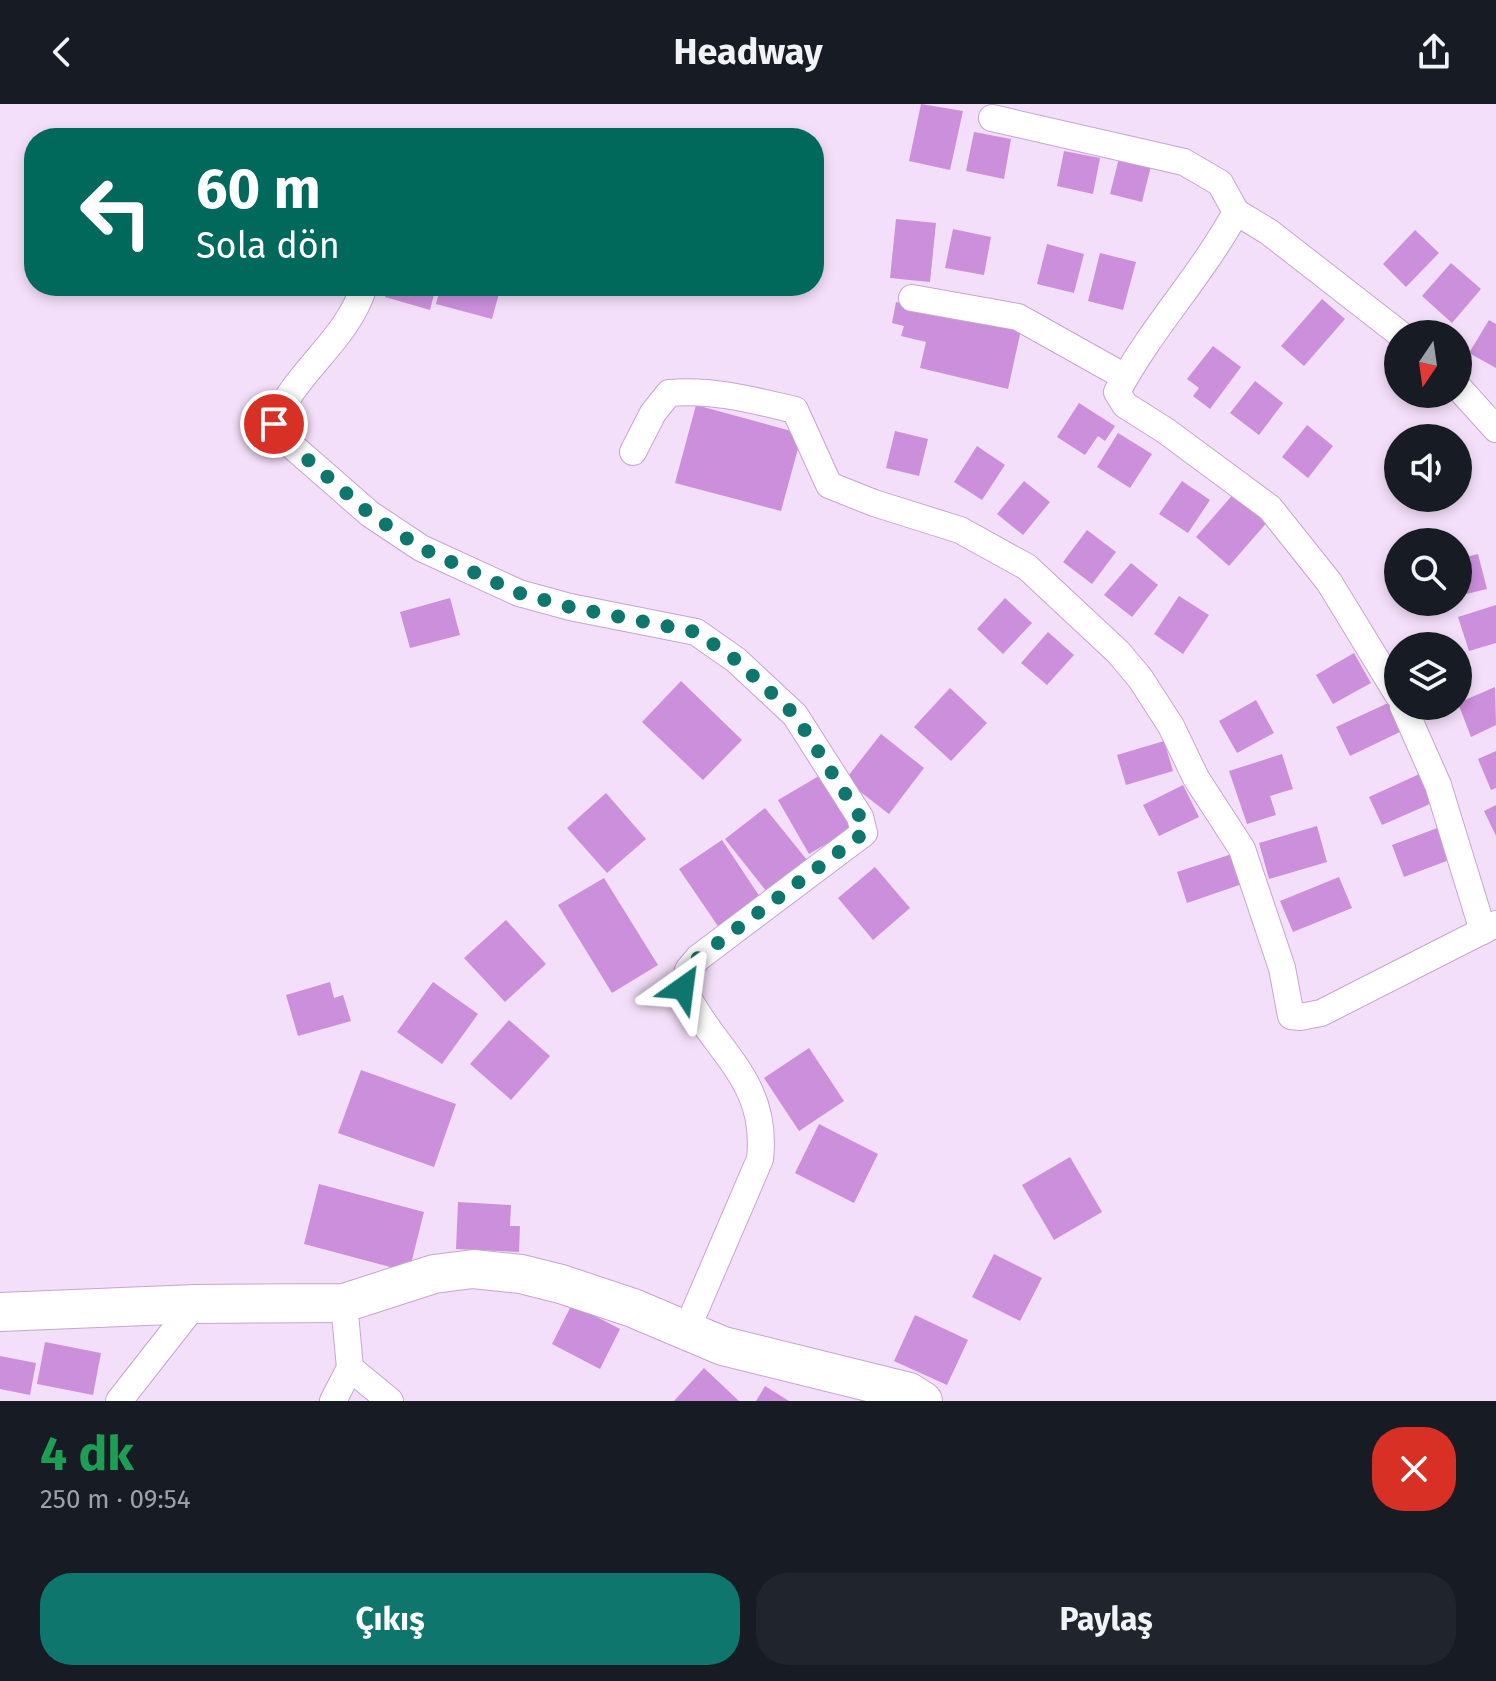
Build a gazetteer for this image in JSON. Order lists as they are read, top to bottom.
{
  "north": "bottom",
  "page": {
    "header": "Headway",
    "turn": ["60 m", "Sola dön"],
    "heading": ["4 dk", "250 m · 09:54"],
    "buttons": ["Çıkış", "Paylaş"]
  }
}
